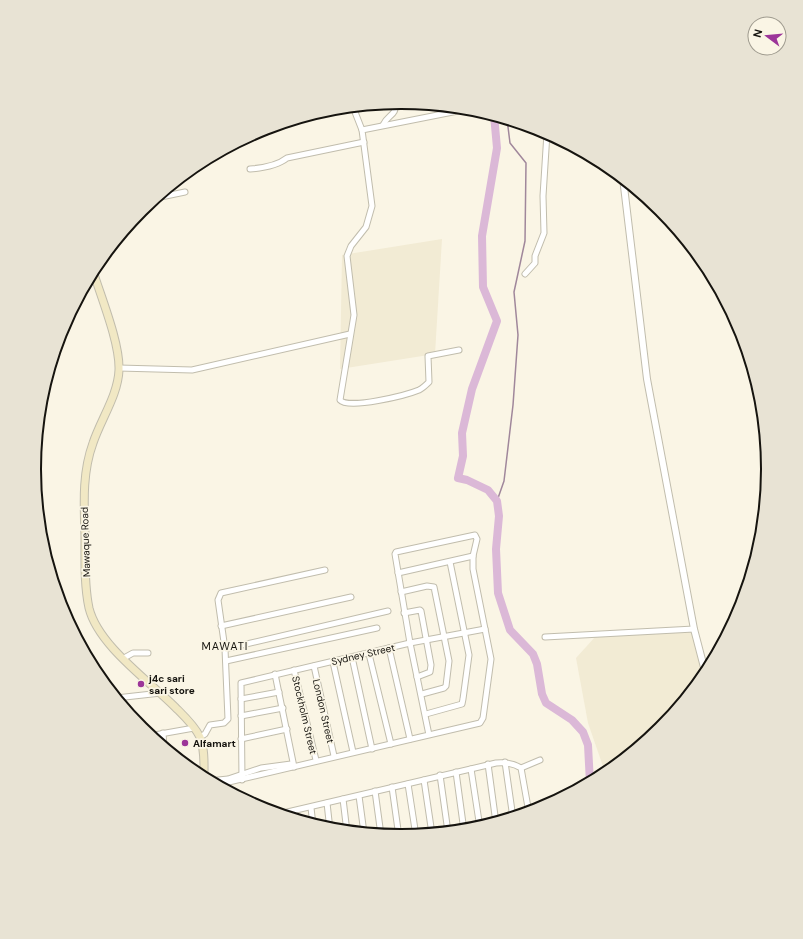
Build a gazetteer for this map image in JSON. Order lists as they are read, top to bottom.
{
  "streets": {
    "main road": ["Mawaque Road"],
    "street": ["Sydney Street", "London Street", "Stockholm Street"]
  },
  "crossings": [
    ["Sydney Street", "London Street"],
    ["Sydney Street", "Stockholm Street"]
  ],
  "districts": ["MAWATI"],
  "places": ["j4c sari sari store", "Alfamart"],
  "north": "left"
}
